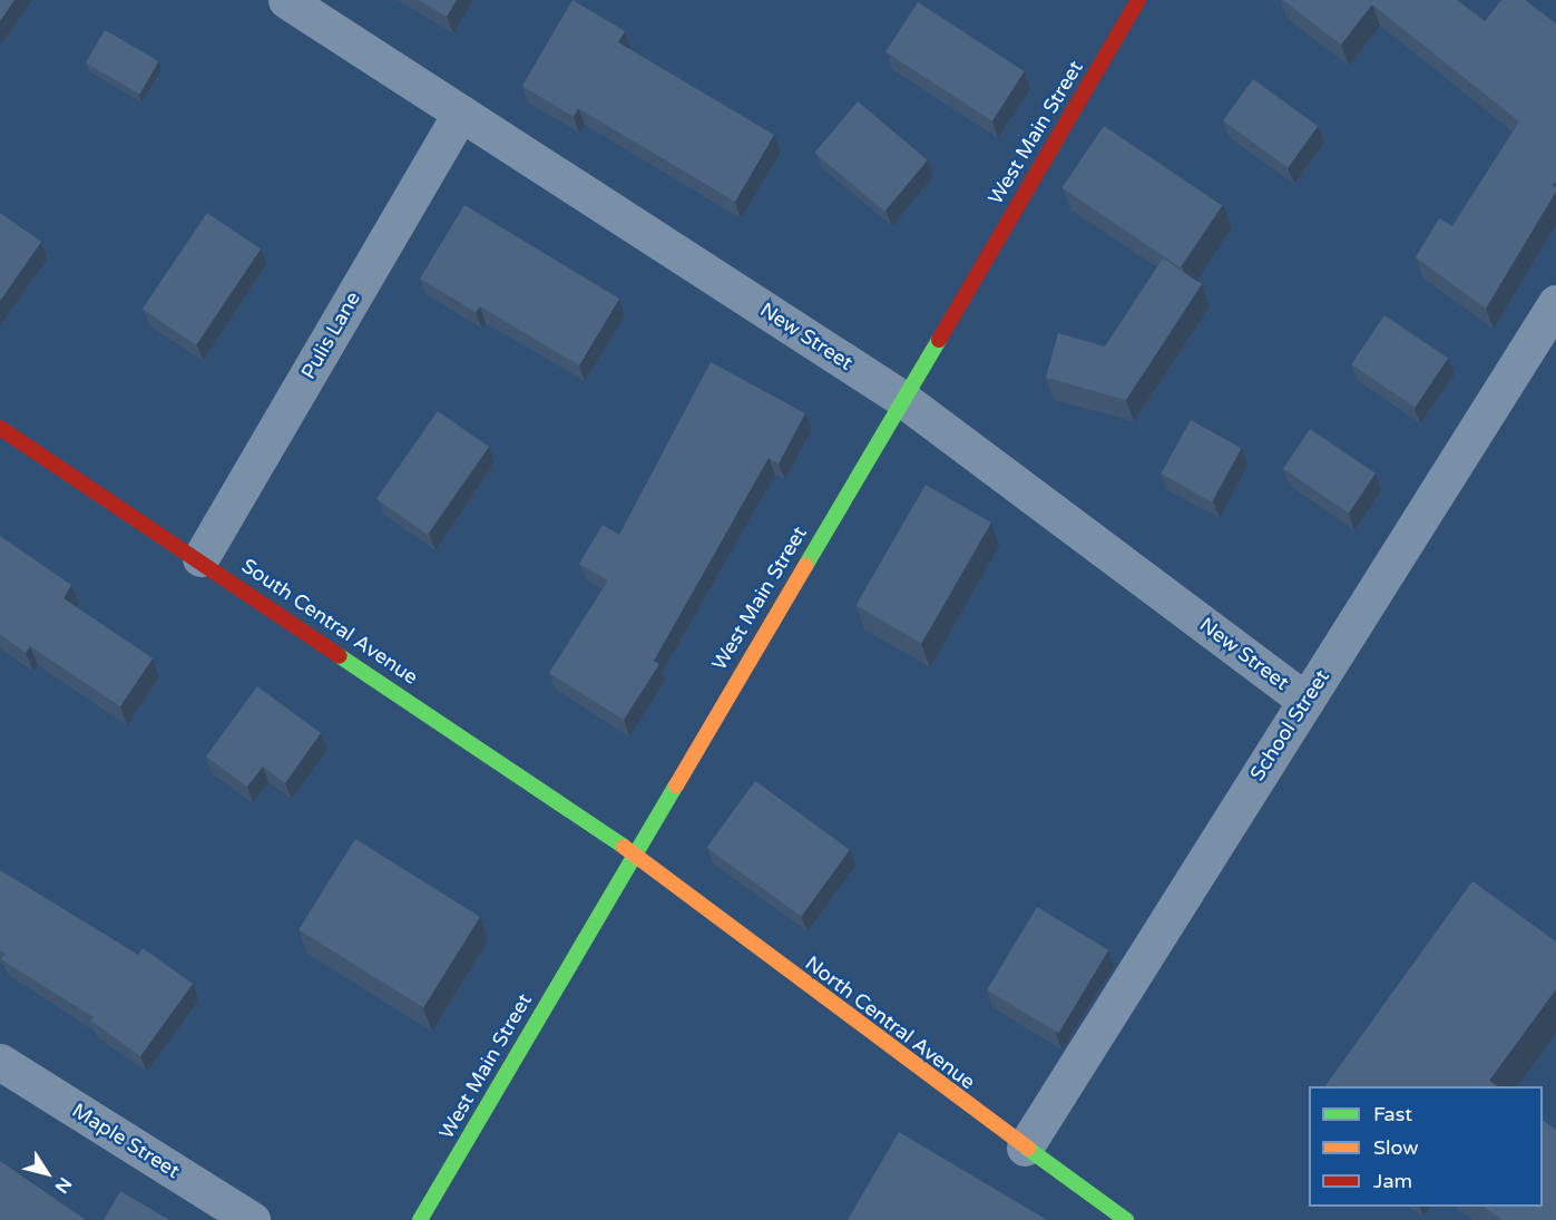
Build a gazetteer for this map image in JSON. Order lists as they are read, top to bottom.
{
  "streets": {
    "main road": ["West Main Street", "South Central Avenue", "North Central Avenue"],
    "street": [
      "Pulis Lane",
      "New Street",
      "School Street",
      "Maple Street"
    ]
  },
  "crossings": [
    ["West Main Street", "New Street"],
    ["West Main Street", "South Central Avenue"],
    ["West Main Street", "North Central Avenue"],
    ["Pulis Lane", "New Street"],
    ["Pulis Lane", "South Central Avenue"],
    ["New Street", "School Street"],
    ["South Central Avenue", "North Central Avenue"],
    ["School Street", "North Central Avenue"]
  ],
  "legend": ["Fast", "Slow", "Jam"],
  "north": "bottom right"
}
